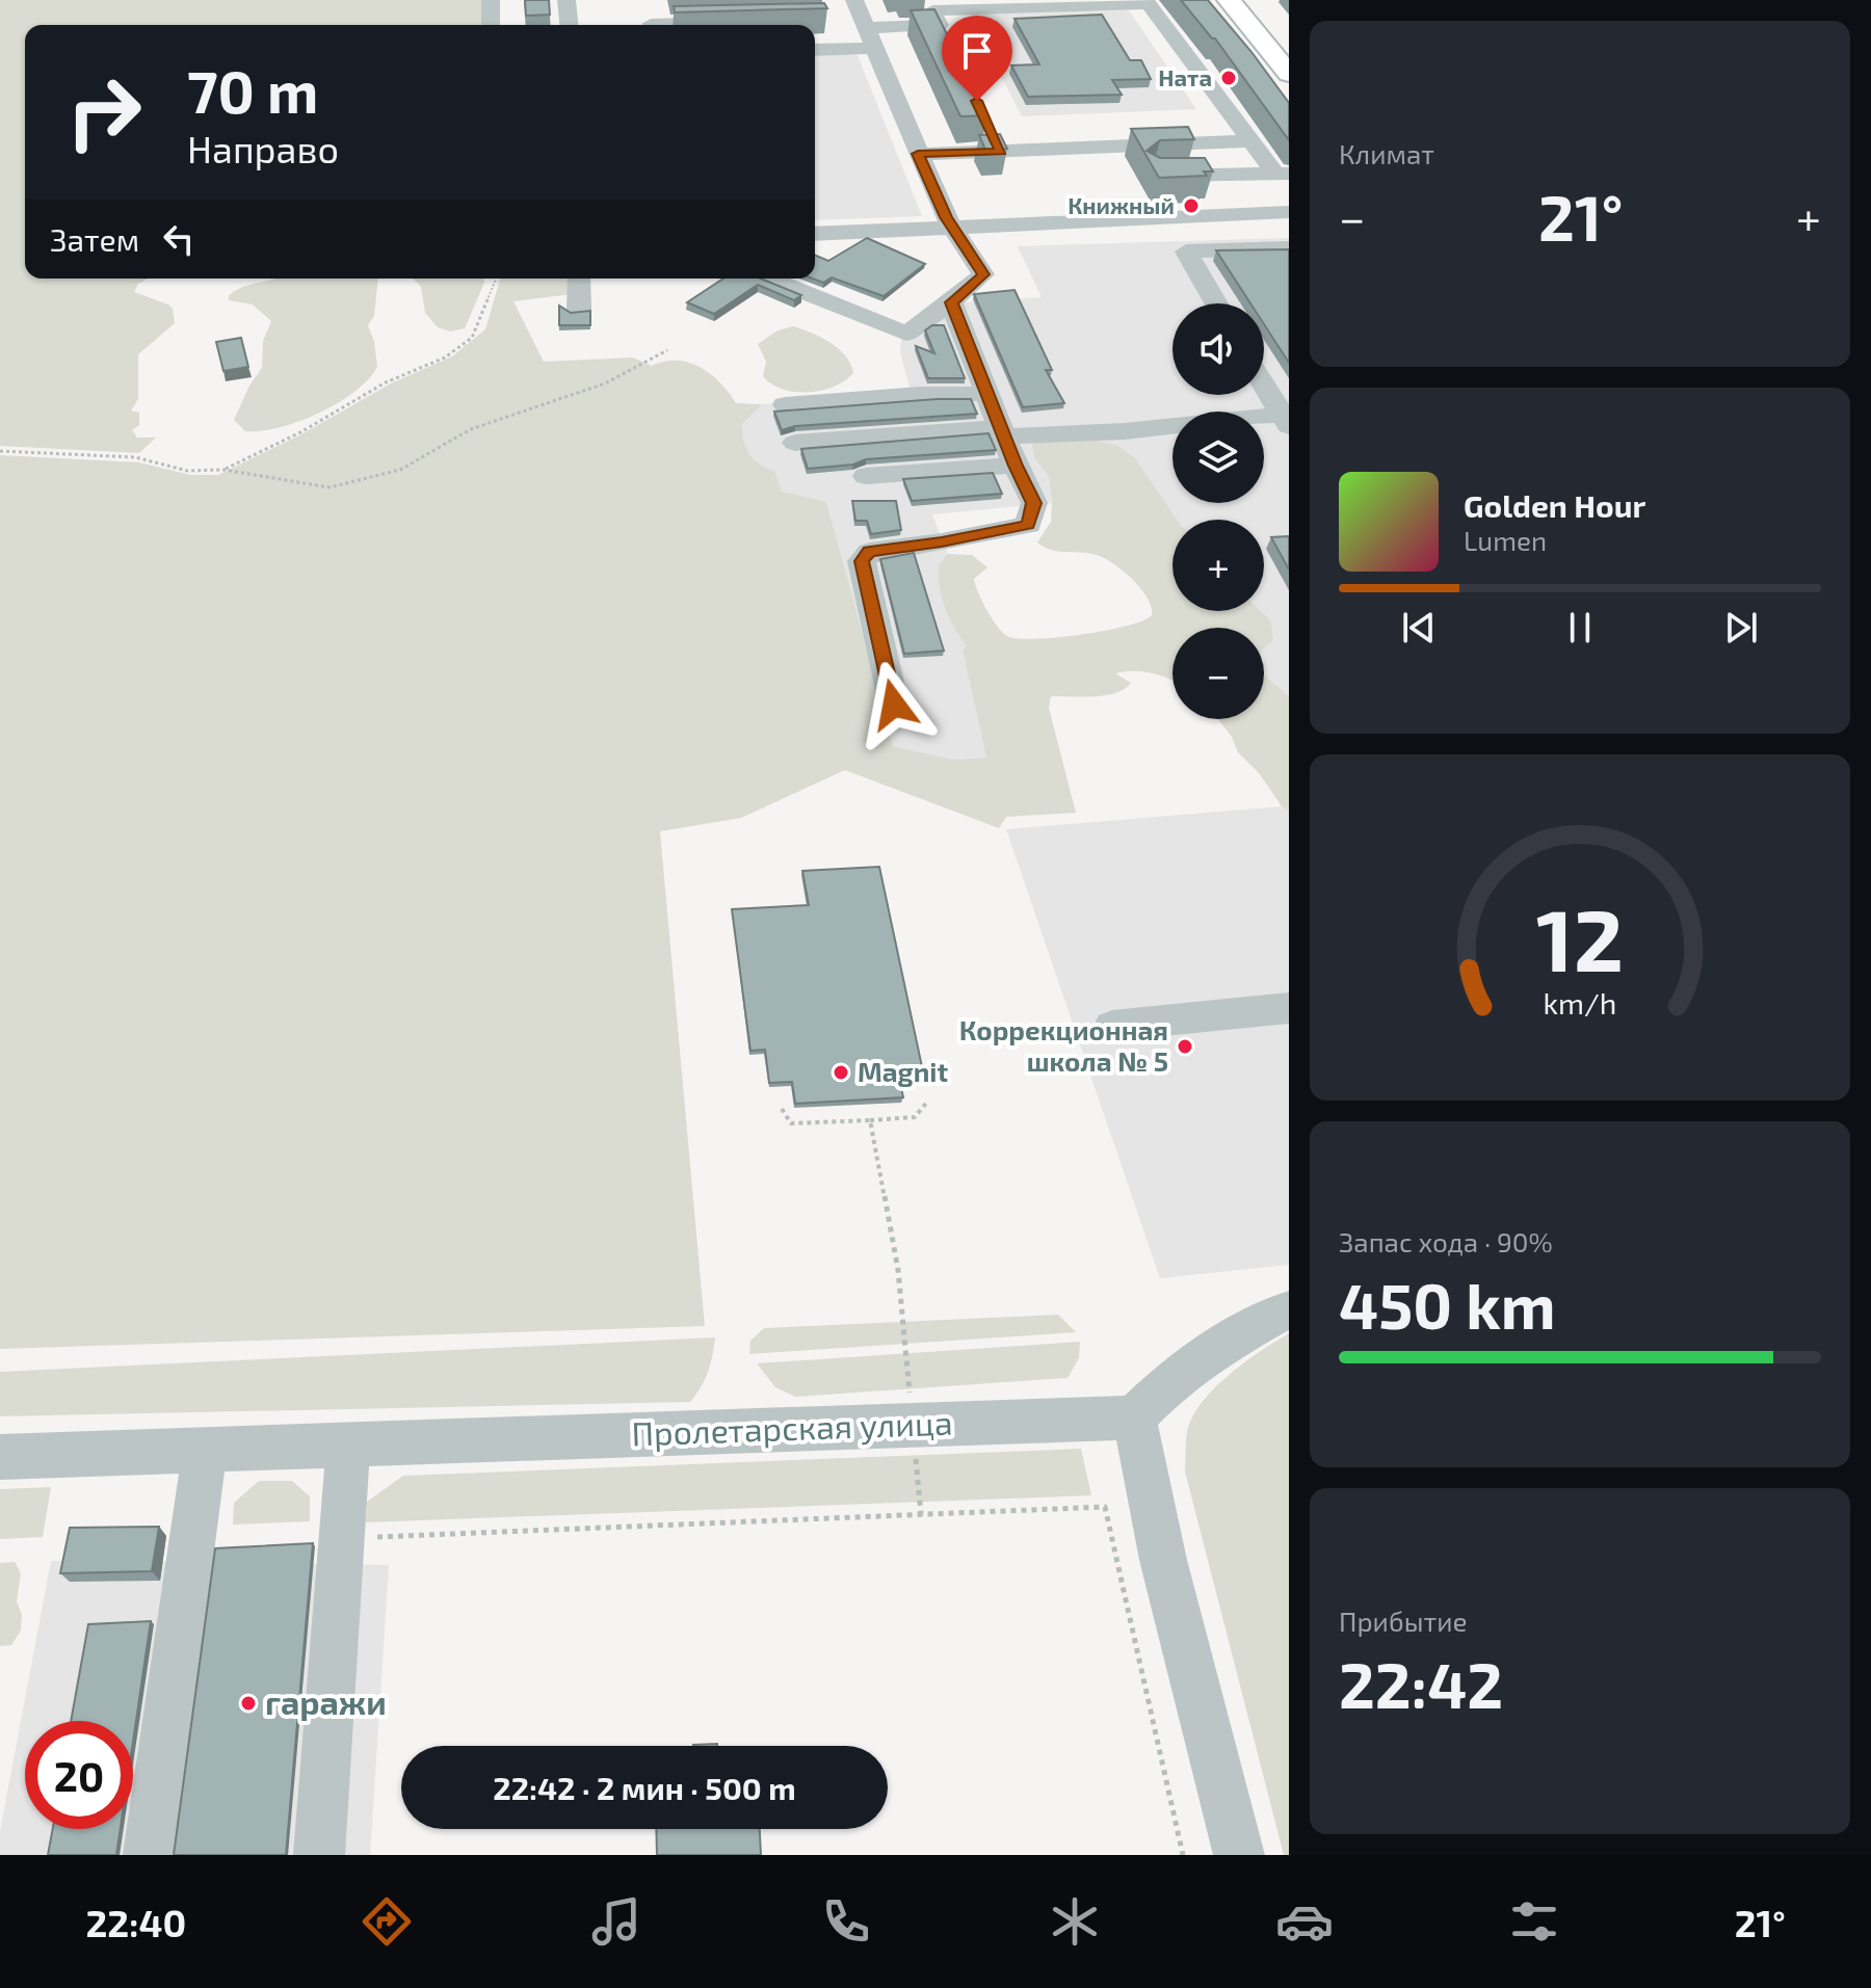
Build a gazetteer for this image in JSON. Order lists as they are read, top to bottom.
{
  "streets": {
    "street": ["Пролетарская улица"]
  },
  "places": [
    "Ната",
    "Книжный",
    "Коррекционная школа № 5",
    "Magnit",
    "гаражи"
  ],
  "page": {
    "tile": [
      "Климат",
      ["Запас хода · 90%", "450 km"],
      ["Прибытие", "22:42"]
    ],
    "turn": ["70 m", "Направо"],
    "heat": ["−", "21°", "+"],
    "then": "Затем",
    "map_buttons": ["+", "−"],
    "song": ["Golden Hour", "Lumen"],
    "limit": "20",
    "trip": "22:42 · 2 мин · 500 m",
    "tabs": ["22:40", "21°"],
    "gauge": ["12", "km/h"]
  }
}
